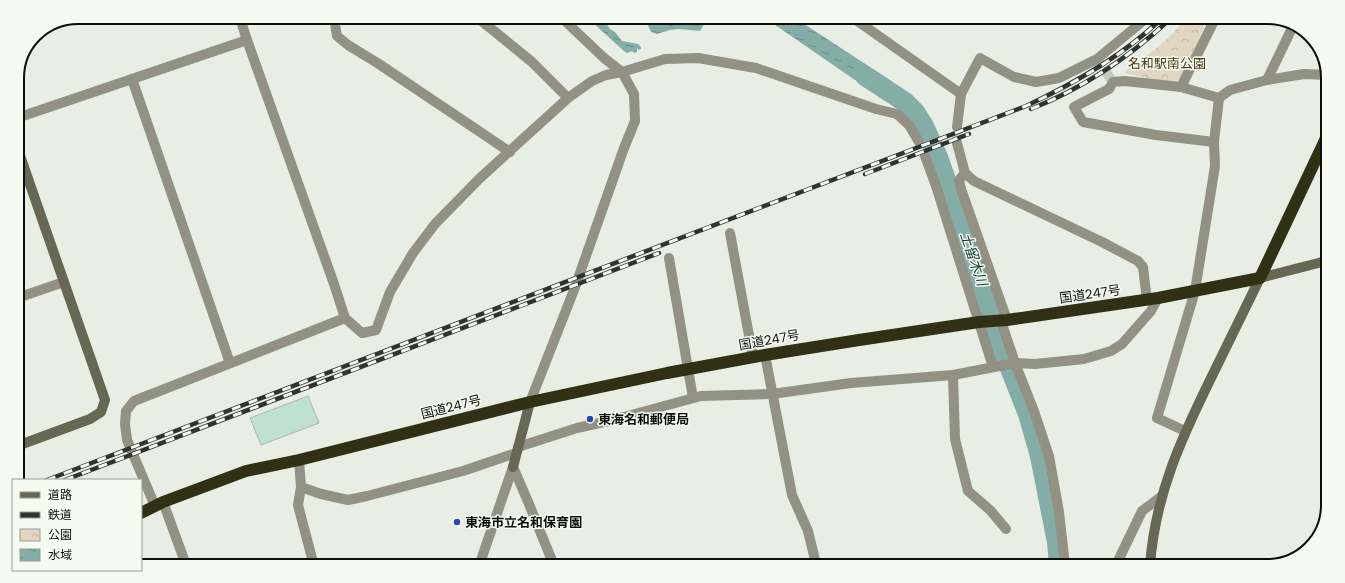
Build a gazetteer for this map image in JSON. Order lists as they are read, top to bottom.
{
  "streets": {
    "highway": ["国道247号"]
  },
  "water": ["土留木川"],
  "parks": ["名和駅南公園"],
  "places": ["東海名和郵便局", "東海市立名和保育園"],
  "legend": [
    "道路",
    "鉄道",
    "公園",
    "水域"
  ]
}
